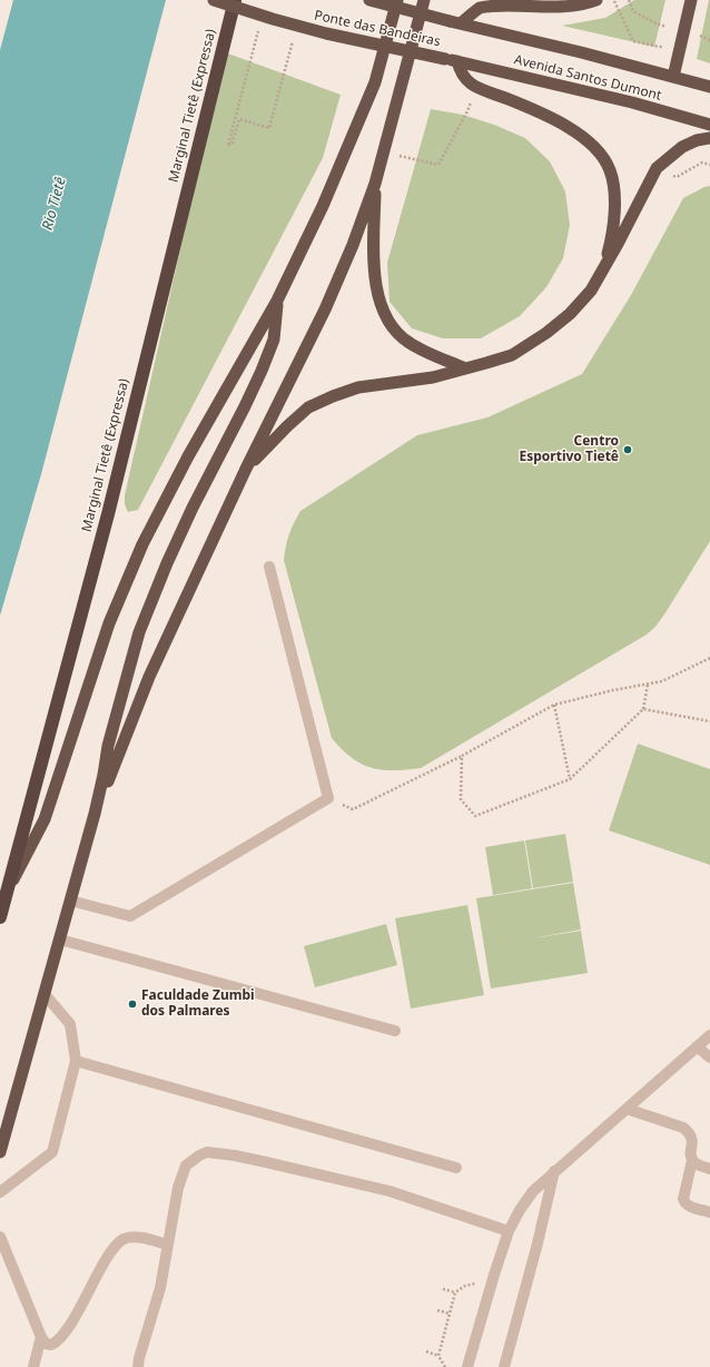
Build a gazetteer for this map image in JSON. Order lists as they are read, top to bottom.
{
  "streets": {
    "highway": ["Ponte das Bandeiras", "Avenida Santos Dumont", "Marginal Tietê (Expressa)"]
  },
  "crossings": [
    ["Ponte das Bandeiras", "Avenida Santos Dumont"]
  ],
  "water": ["Rio Tietê"],
  "places": ["Centro Esportivo Tietê", "Faculdade Zumbi dos Palmares"]
}
